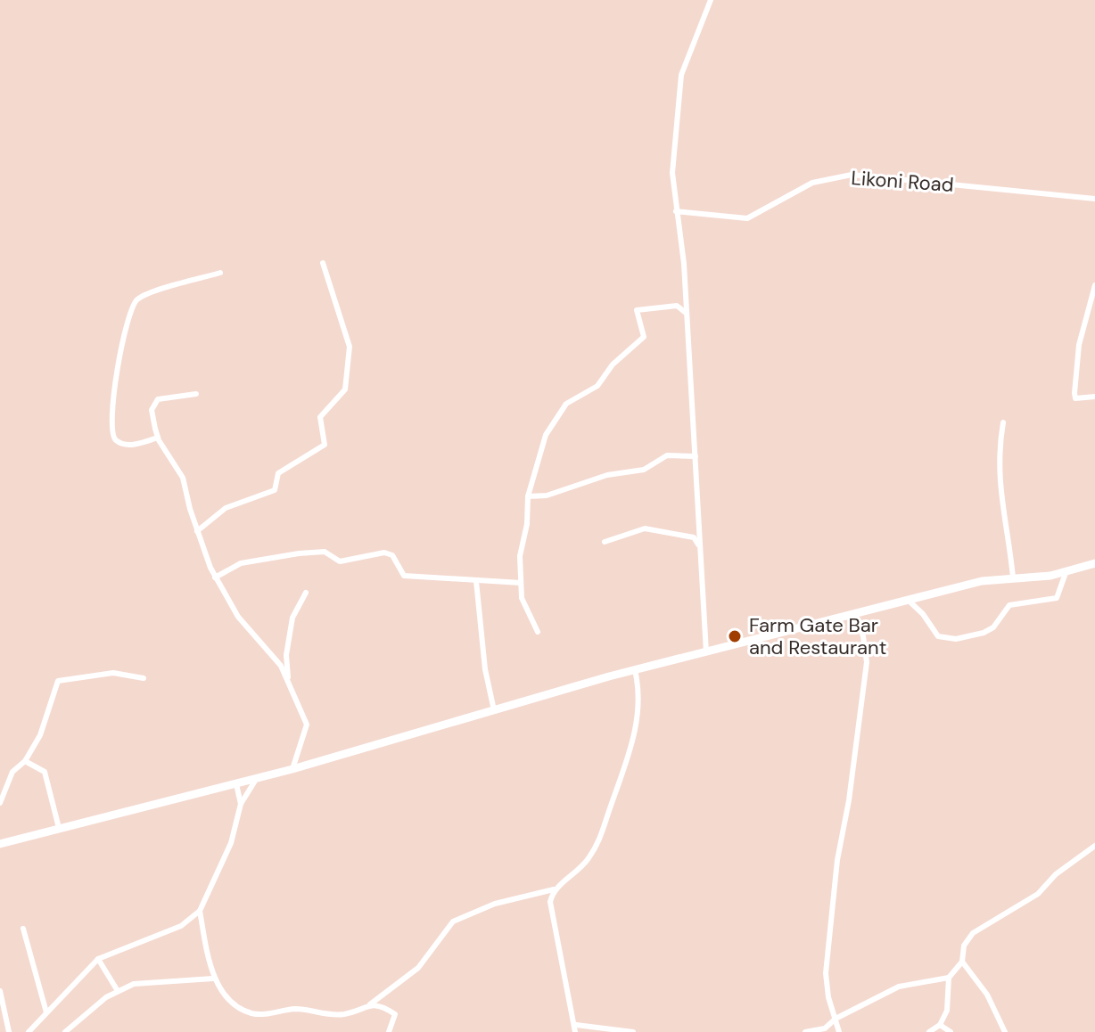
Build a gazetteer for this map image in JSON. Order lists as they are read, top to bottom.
{
  "streets": {
    "street": ["Likoni Road"]
  },
  "places": ["Farm Gate Bar and Restaurant"]
}
